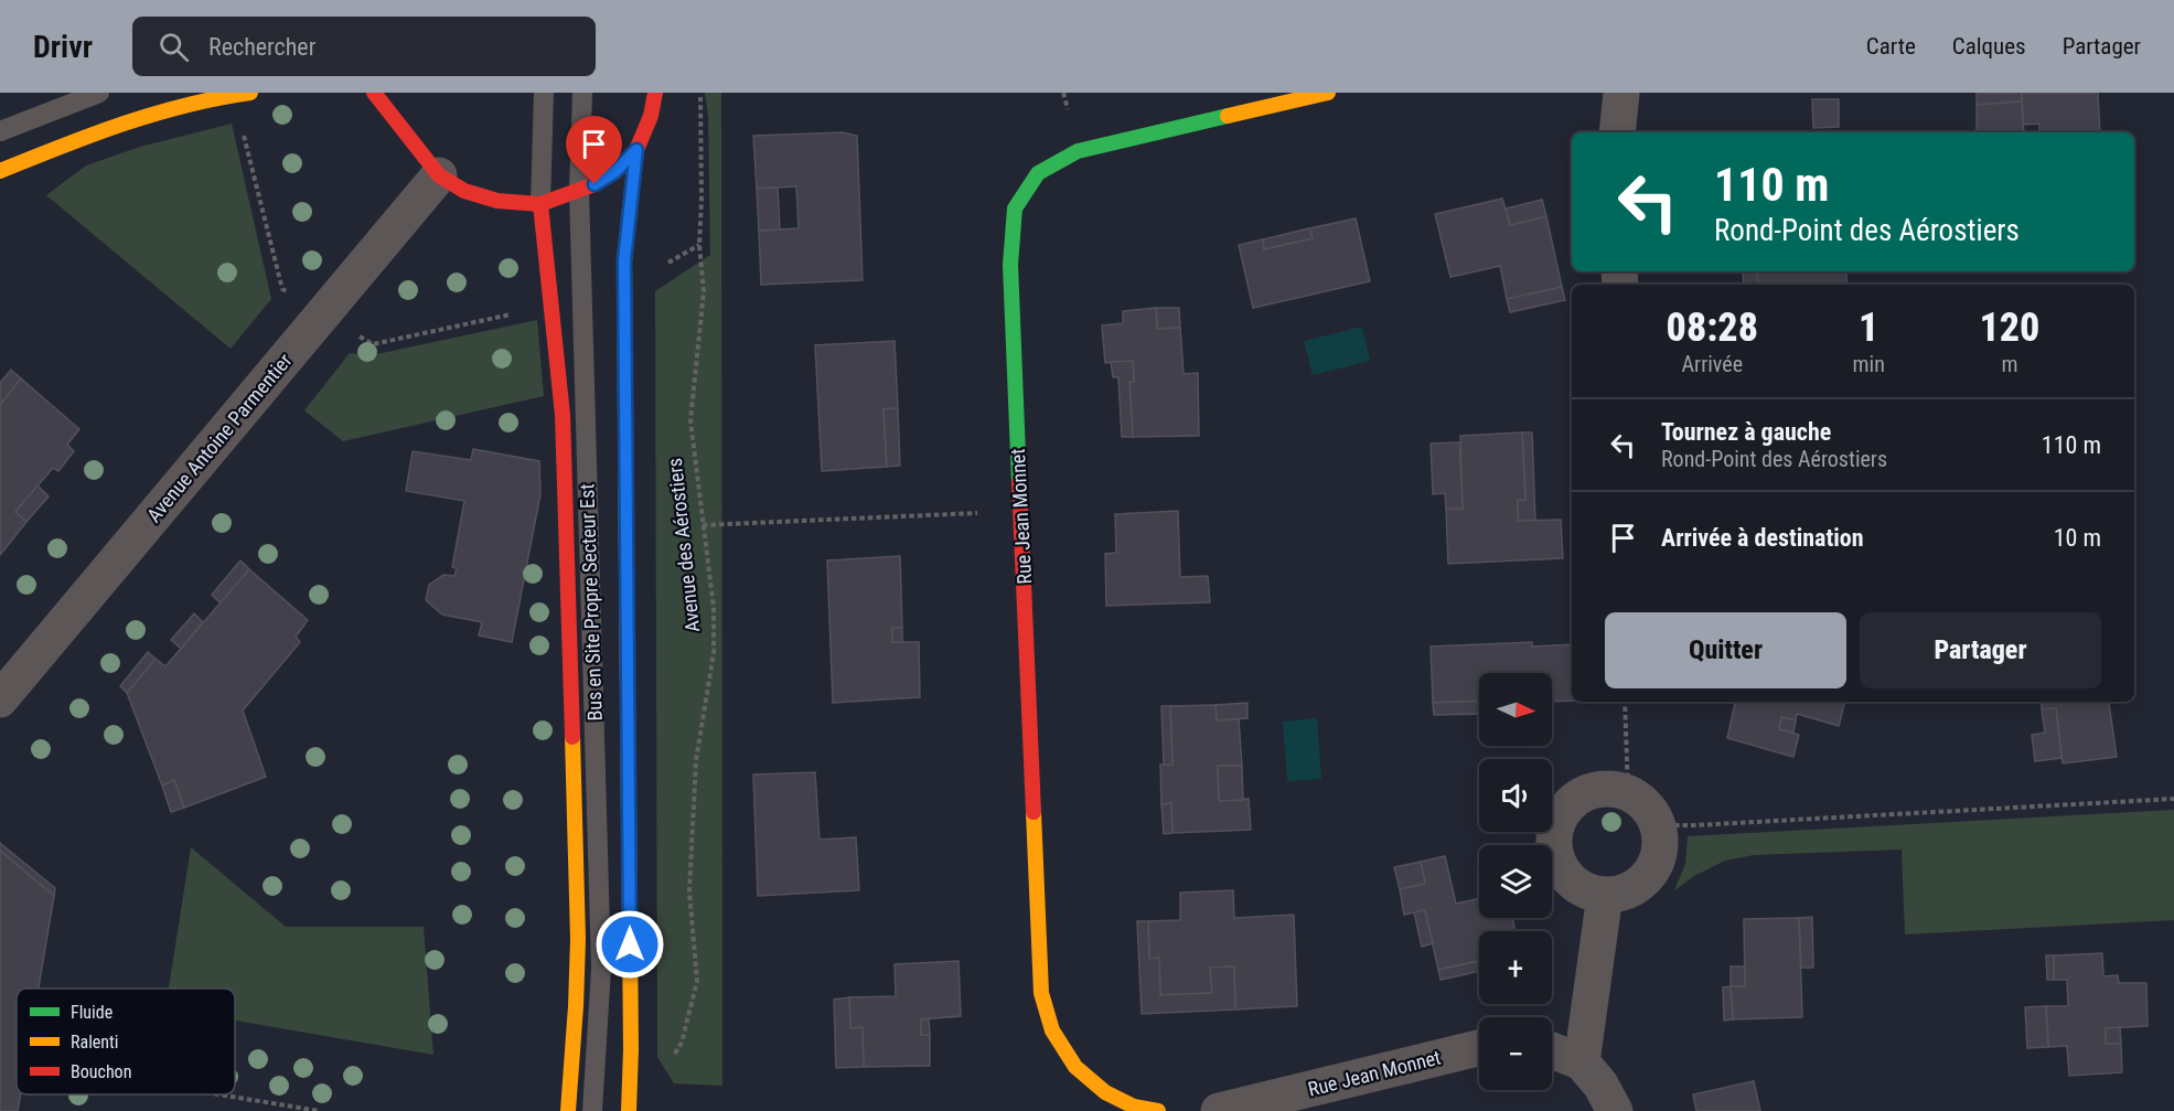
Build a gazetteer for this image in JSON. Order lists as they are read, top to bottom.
{
  "streets": {
    "main road": ["Rue Jean Monnet"],
    "street": ["Avenue Antoine Parmentier"],
    "lane": ["Bus en Site Propre Secteur Est"],
    "path": ["Avenue des Aérostiers"]
  },
  "legend": ["Fluide", "Ralenti", "Bouchon"],
  "north": "right",
  "page": {
    "header": "Drivr",
    "search": "Rechercher",
    "nav": ["Carte", "Calques", "Partager"],
    "turn": ["110 m", "Rond-Point des Aérostiers"],
    "eta": [
      "08:28",
      "Arrivée",
      "1",
      "min",
      "120",
      "m"
    ],
    "list": [
      {
        "name": "Tournez à gauche",
        "note": "Rond-Point des Aérostiers",
        "value": "110 m"
      },
      {
        "name": "Arrivée à destination",
        "value": "10 m"
      }
    ],
    "buttons": ["Quitter", "Partager"],
    "map_buttons": ["+", "−"]
  }
}
